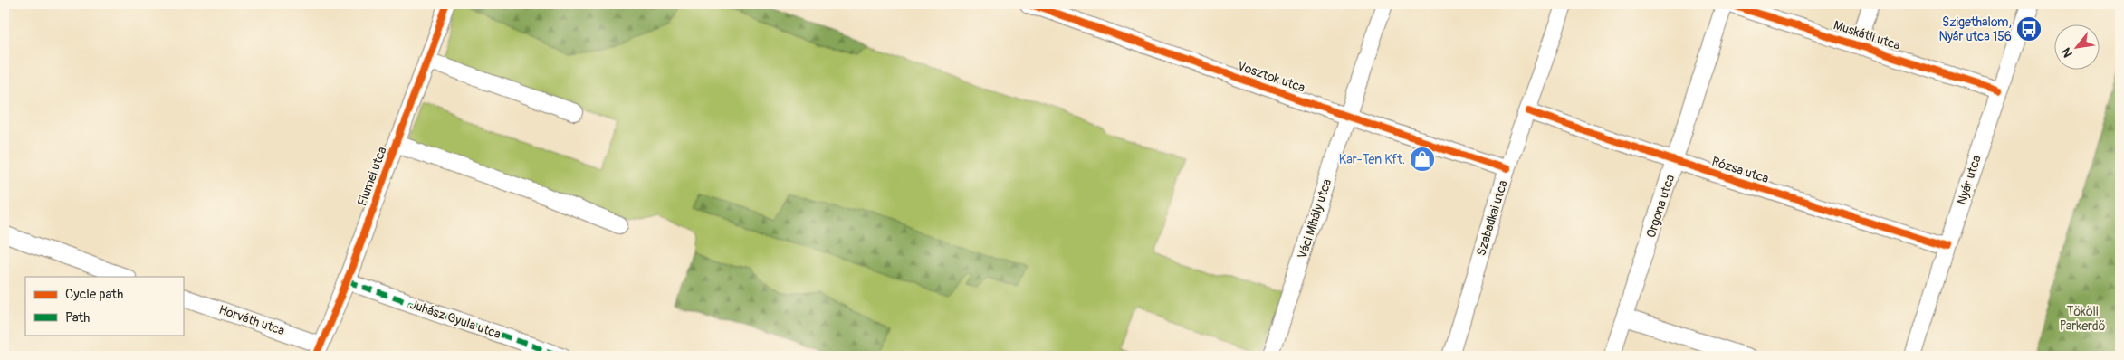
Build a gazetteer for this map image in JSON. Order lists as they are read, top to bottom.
{
  "streets": {
    "street": [
      "Muskátli utca",
      "Vosztok utca",
      "Rózsa utca",
      "Fiumei utca",
      "Nyár utca",
      "Orgona utca",
      "Szabadkai utca",
      "Váci Mihály utca",
      "Juhász Gyula utca",
      "Horváth utca"
    ]
  },
  "crossings": [
    ["Muskátli utca", "Nyár utca"],
    ["Muskátli utca", "Orgona utca"],
    ["Vosztok utca", "Szabadkai utca"],
    ["Vosztok utca", "Váci Mihály utca"],
    ["Rózsa utca", "Nyár utca"],
    ["Rózsa utca", "Orgona utca"],
    ["Rózsa utca", "Szabadkai utca"],
    ["Fiumei utca", "Juhász Gyula utca"],
    ["Fiumei utca", "Horváth utca"]
  ],
  "parks": ["Tököli Parkerdő"],
  "places": {
    "bus stop": ["Szigethalom, Nyár utca 156"],
    "shop": ["Kar-Ten Kft."]
  },
  "legend": ["Cycle path", "Path"],
  "north": "bottom left"
}
